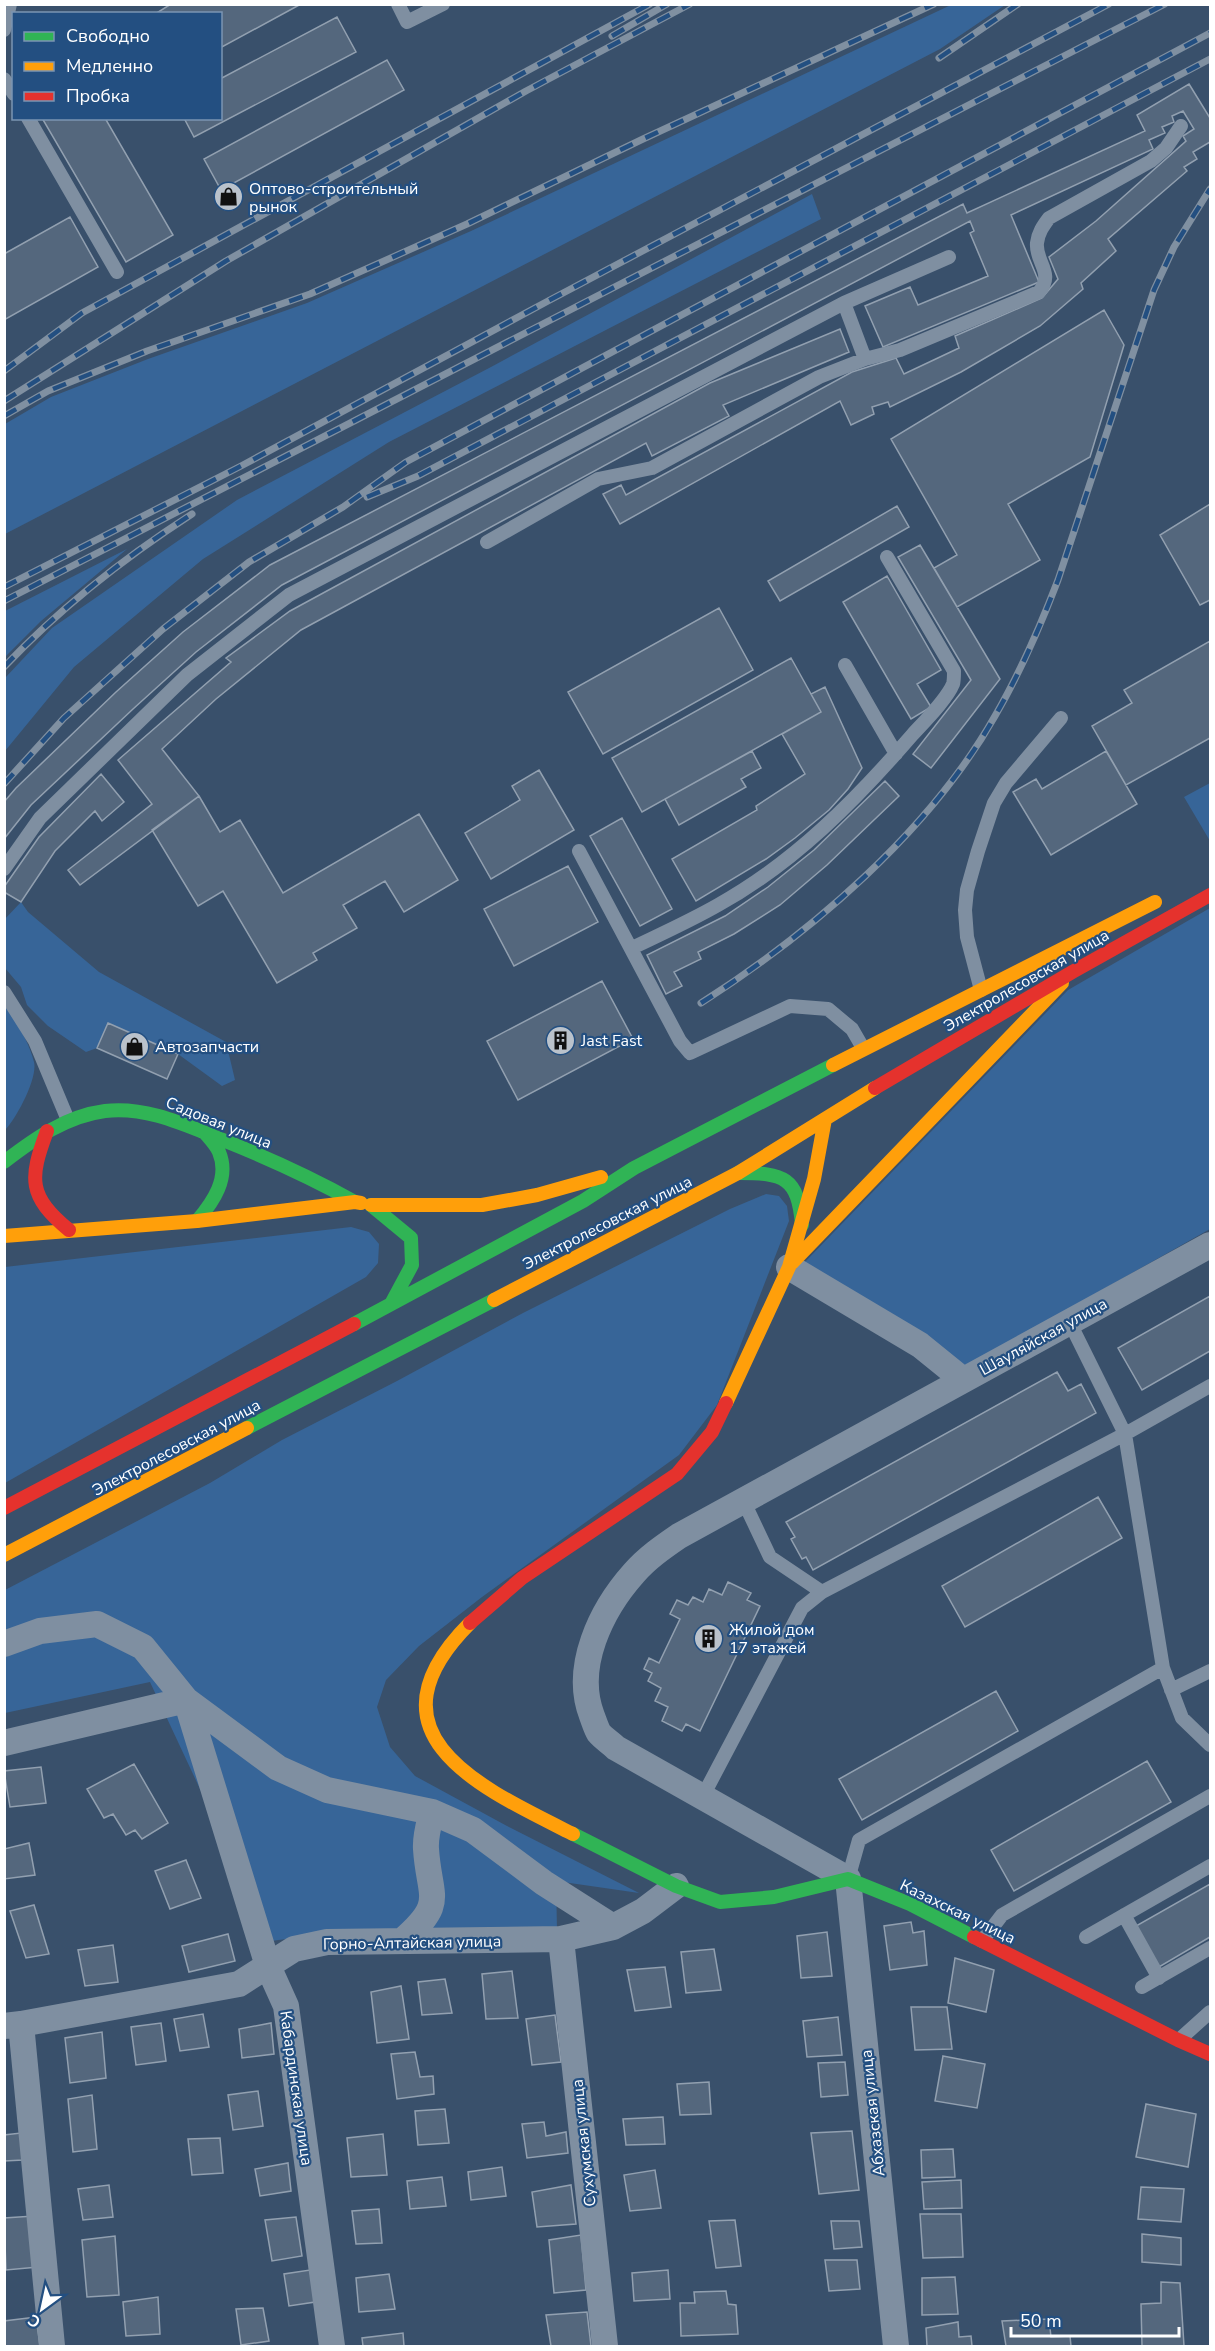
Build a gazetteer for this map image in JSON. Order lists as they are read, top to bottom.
{
  "streets": {
    "main road": ["Электролесовская улица", "Садовая улица", "Казахская улица"],
    "street": [
      "Шауляйская улица",
      "Горно-Алтайская улица",
      "Кабардинская улица",
      "Абхазская улица",
      "Сухумская улица"
    ]
  },
  "crossings": [
    ["Электролесовская улица", "Садовая улица"],
    ["Казахская улица", "Абхазская улица"],
    ["Горно-Алтайская улица", "Кабардинская улица"],
    ["Горно-Алтайская улица", "Сухумская улица"]
  ],
  "places": {
    "shop": ["Оптово-строительный рынок", "Автозапчасти"],
    "building": ["Jast Fast", "Жилой дом 17 этажей"]
  },
  "legend": ["Свободно", "Медленно", "Пробка"],
  "scale_bar": "50 m",
  "north": "bottom left"
}
